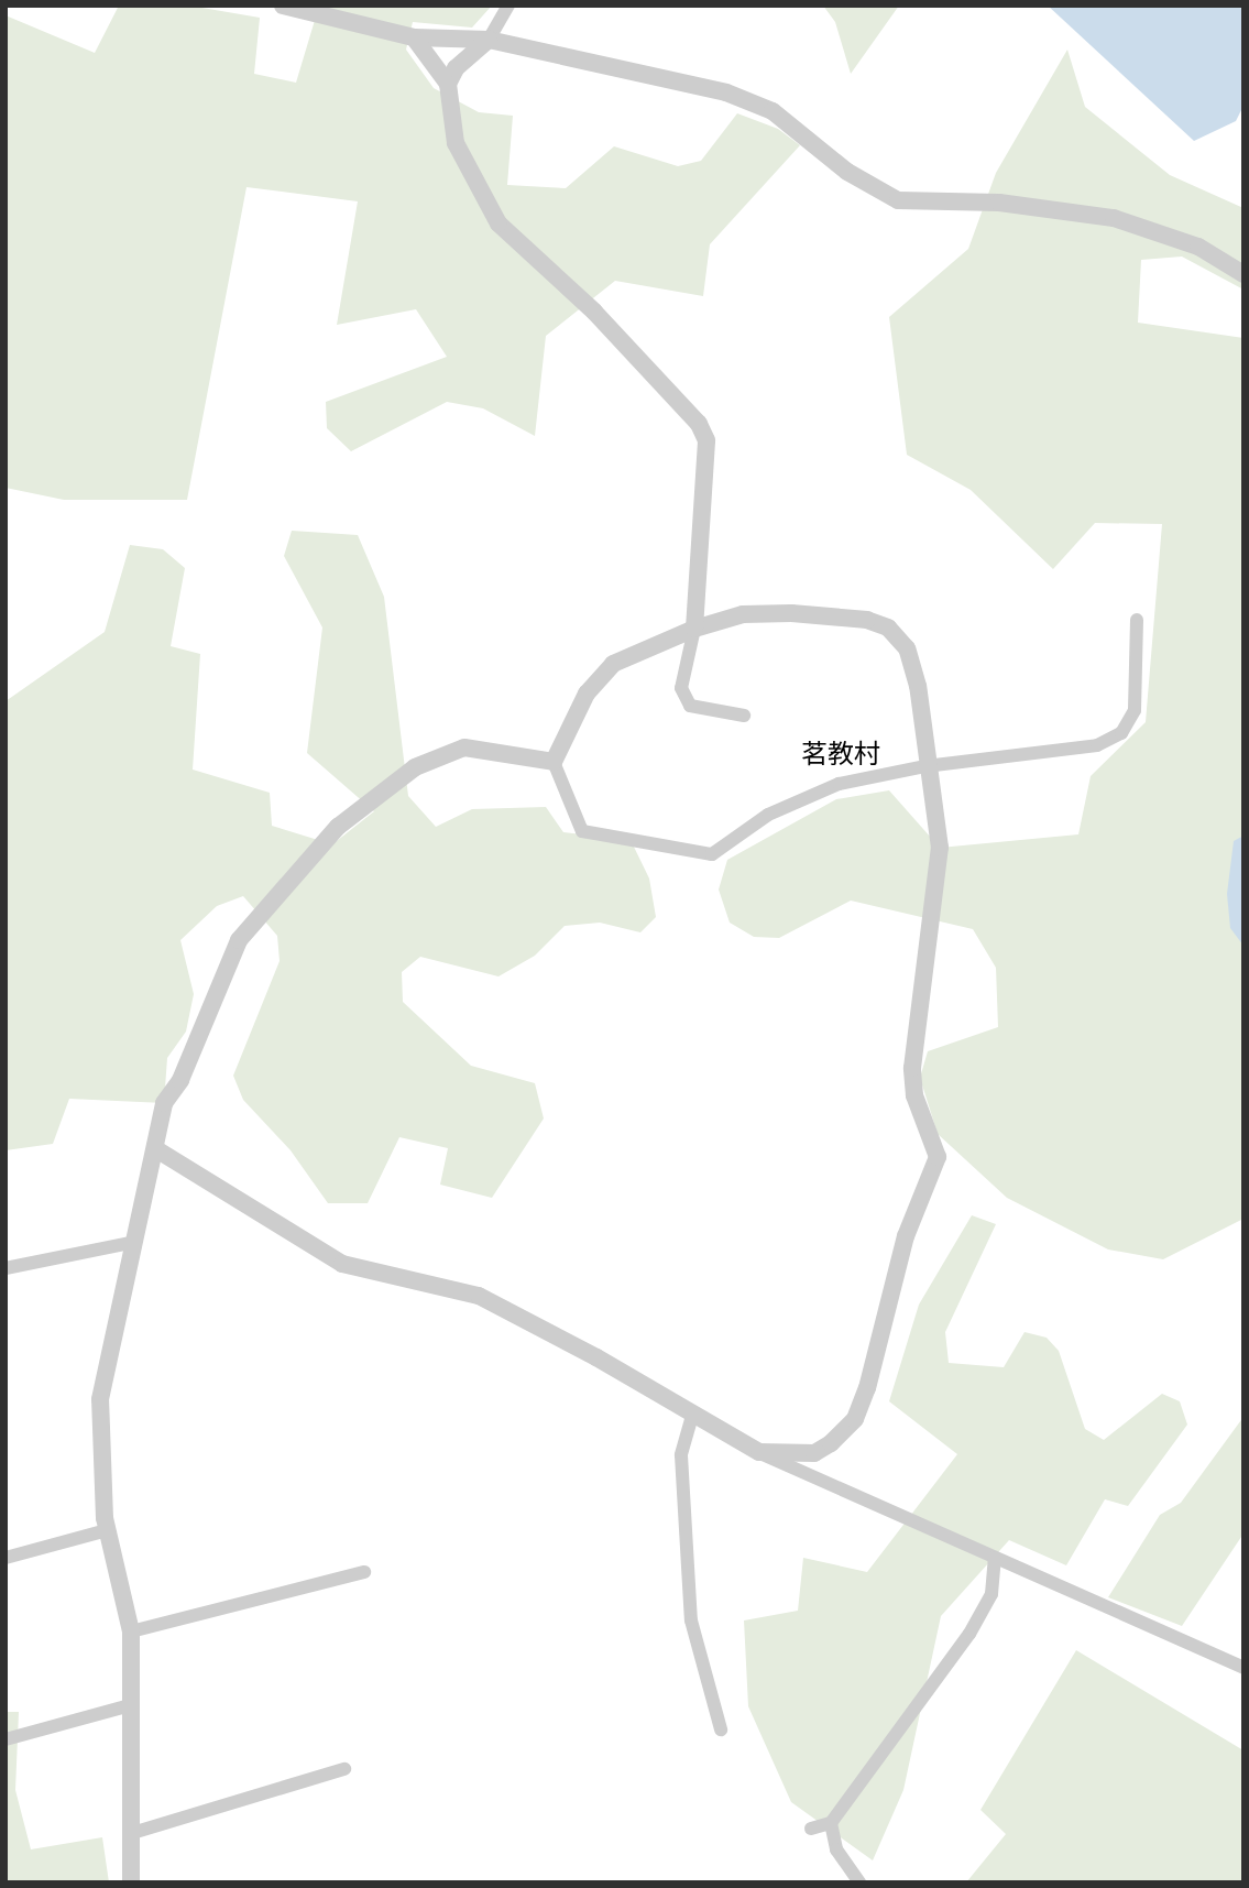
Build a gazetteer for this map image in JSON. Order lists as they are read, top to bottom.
{
  "districts": ["茗教村"]
}
